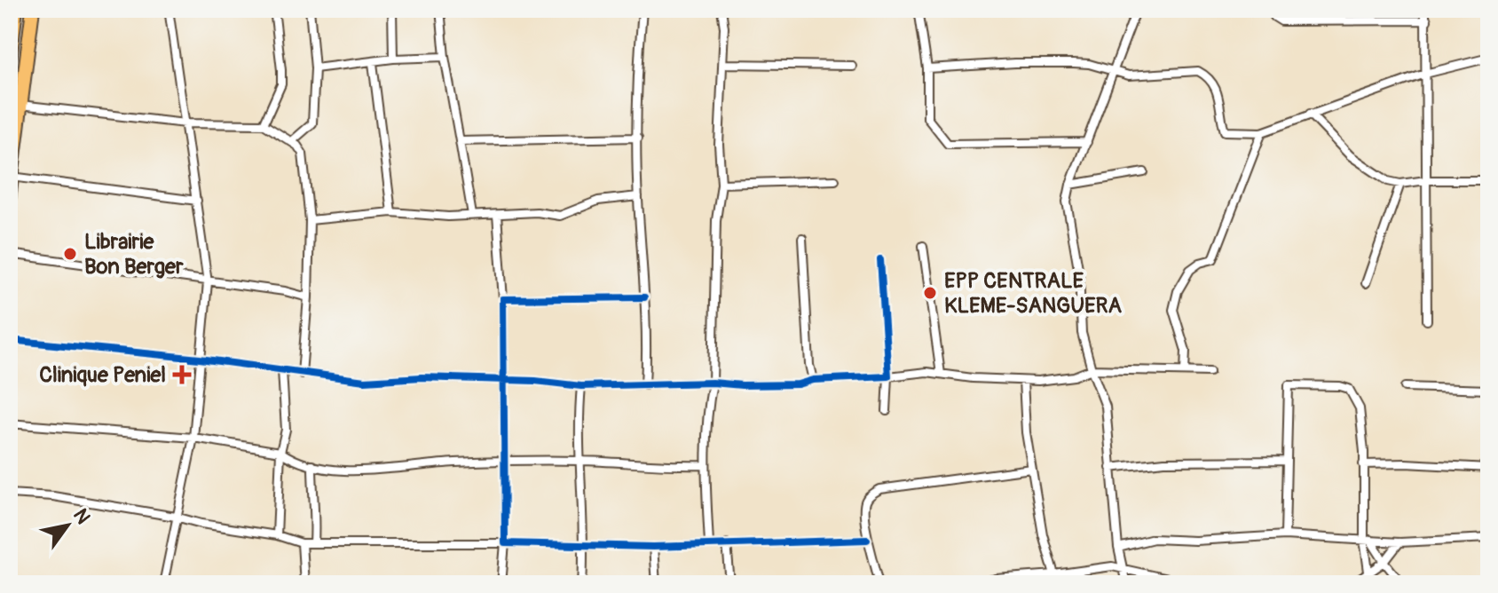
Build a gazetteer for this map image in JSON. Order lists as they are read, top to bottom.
{
  "places": {
    "other": ["Librairie Bon Berger", "EPP CENTRALE KLEME-SANGUERA"],
    "health": ["Clinique Peniel"]
  },
  "north": "top right"
}
